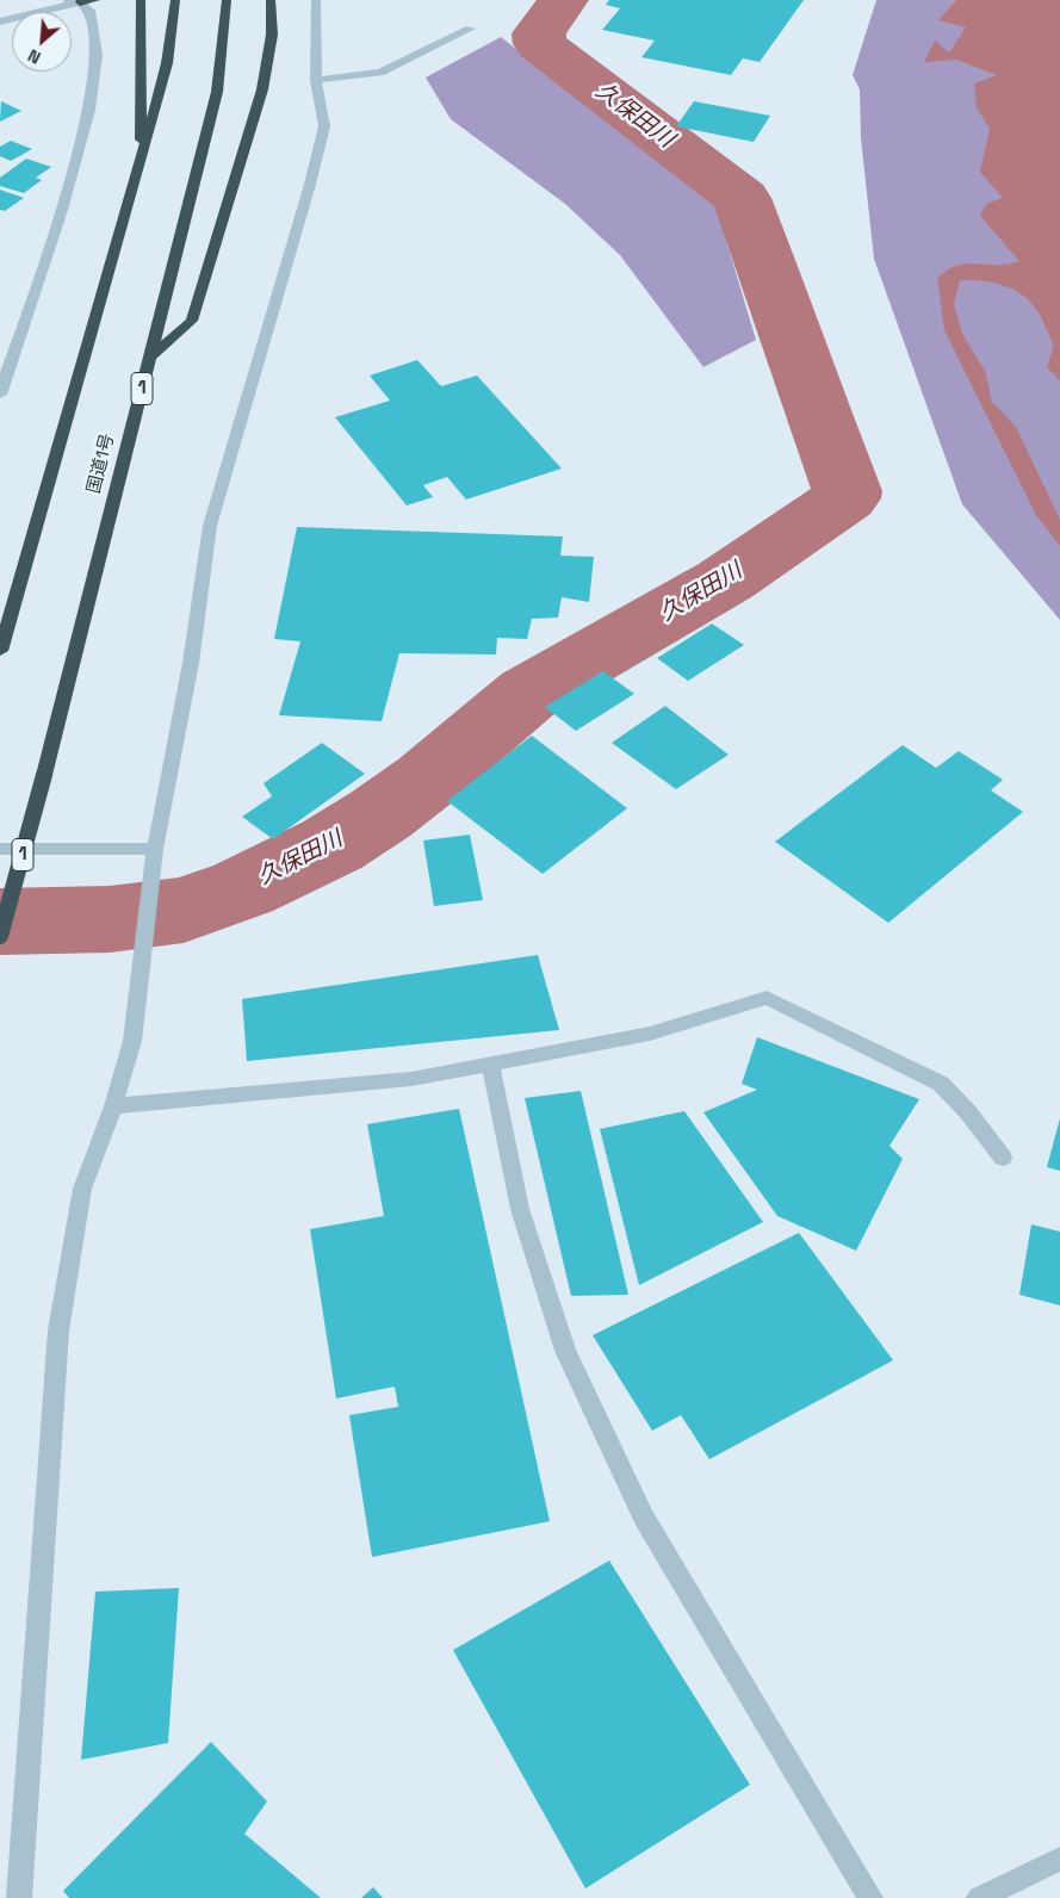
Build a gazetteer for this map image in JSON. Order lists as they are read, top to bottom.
{
  "streets": {
    "highway": ["1", "国道1号"]
  },
  "water": ["久保田川"],
  "north": "bottom left"
}
